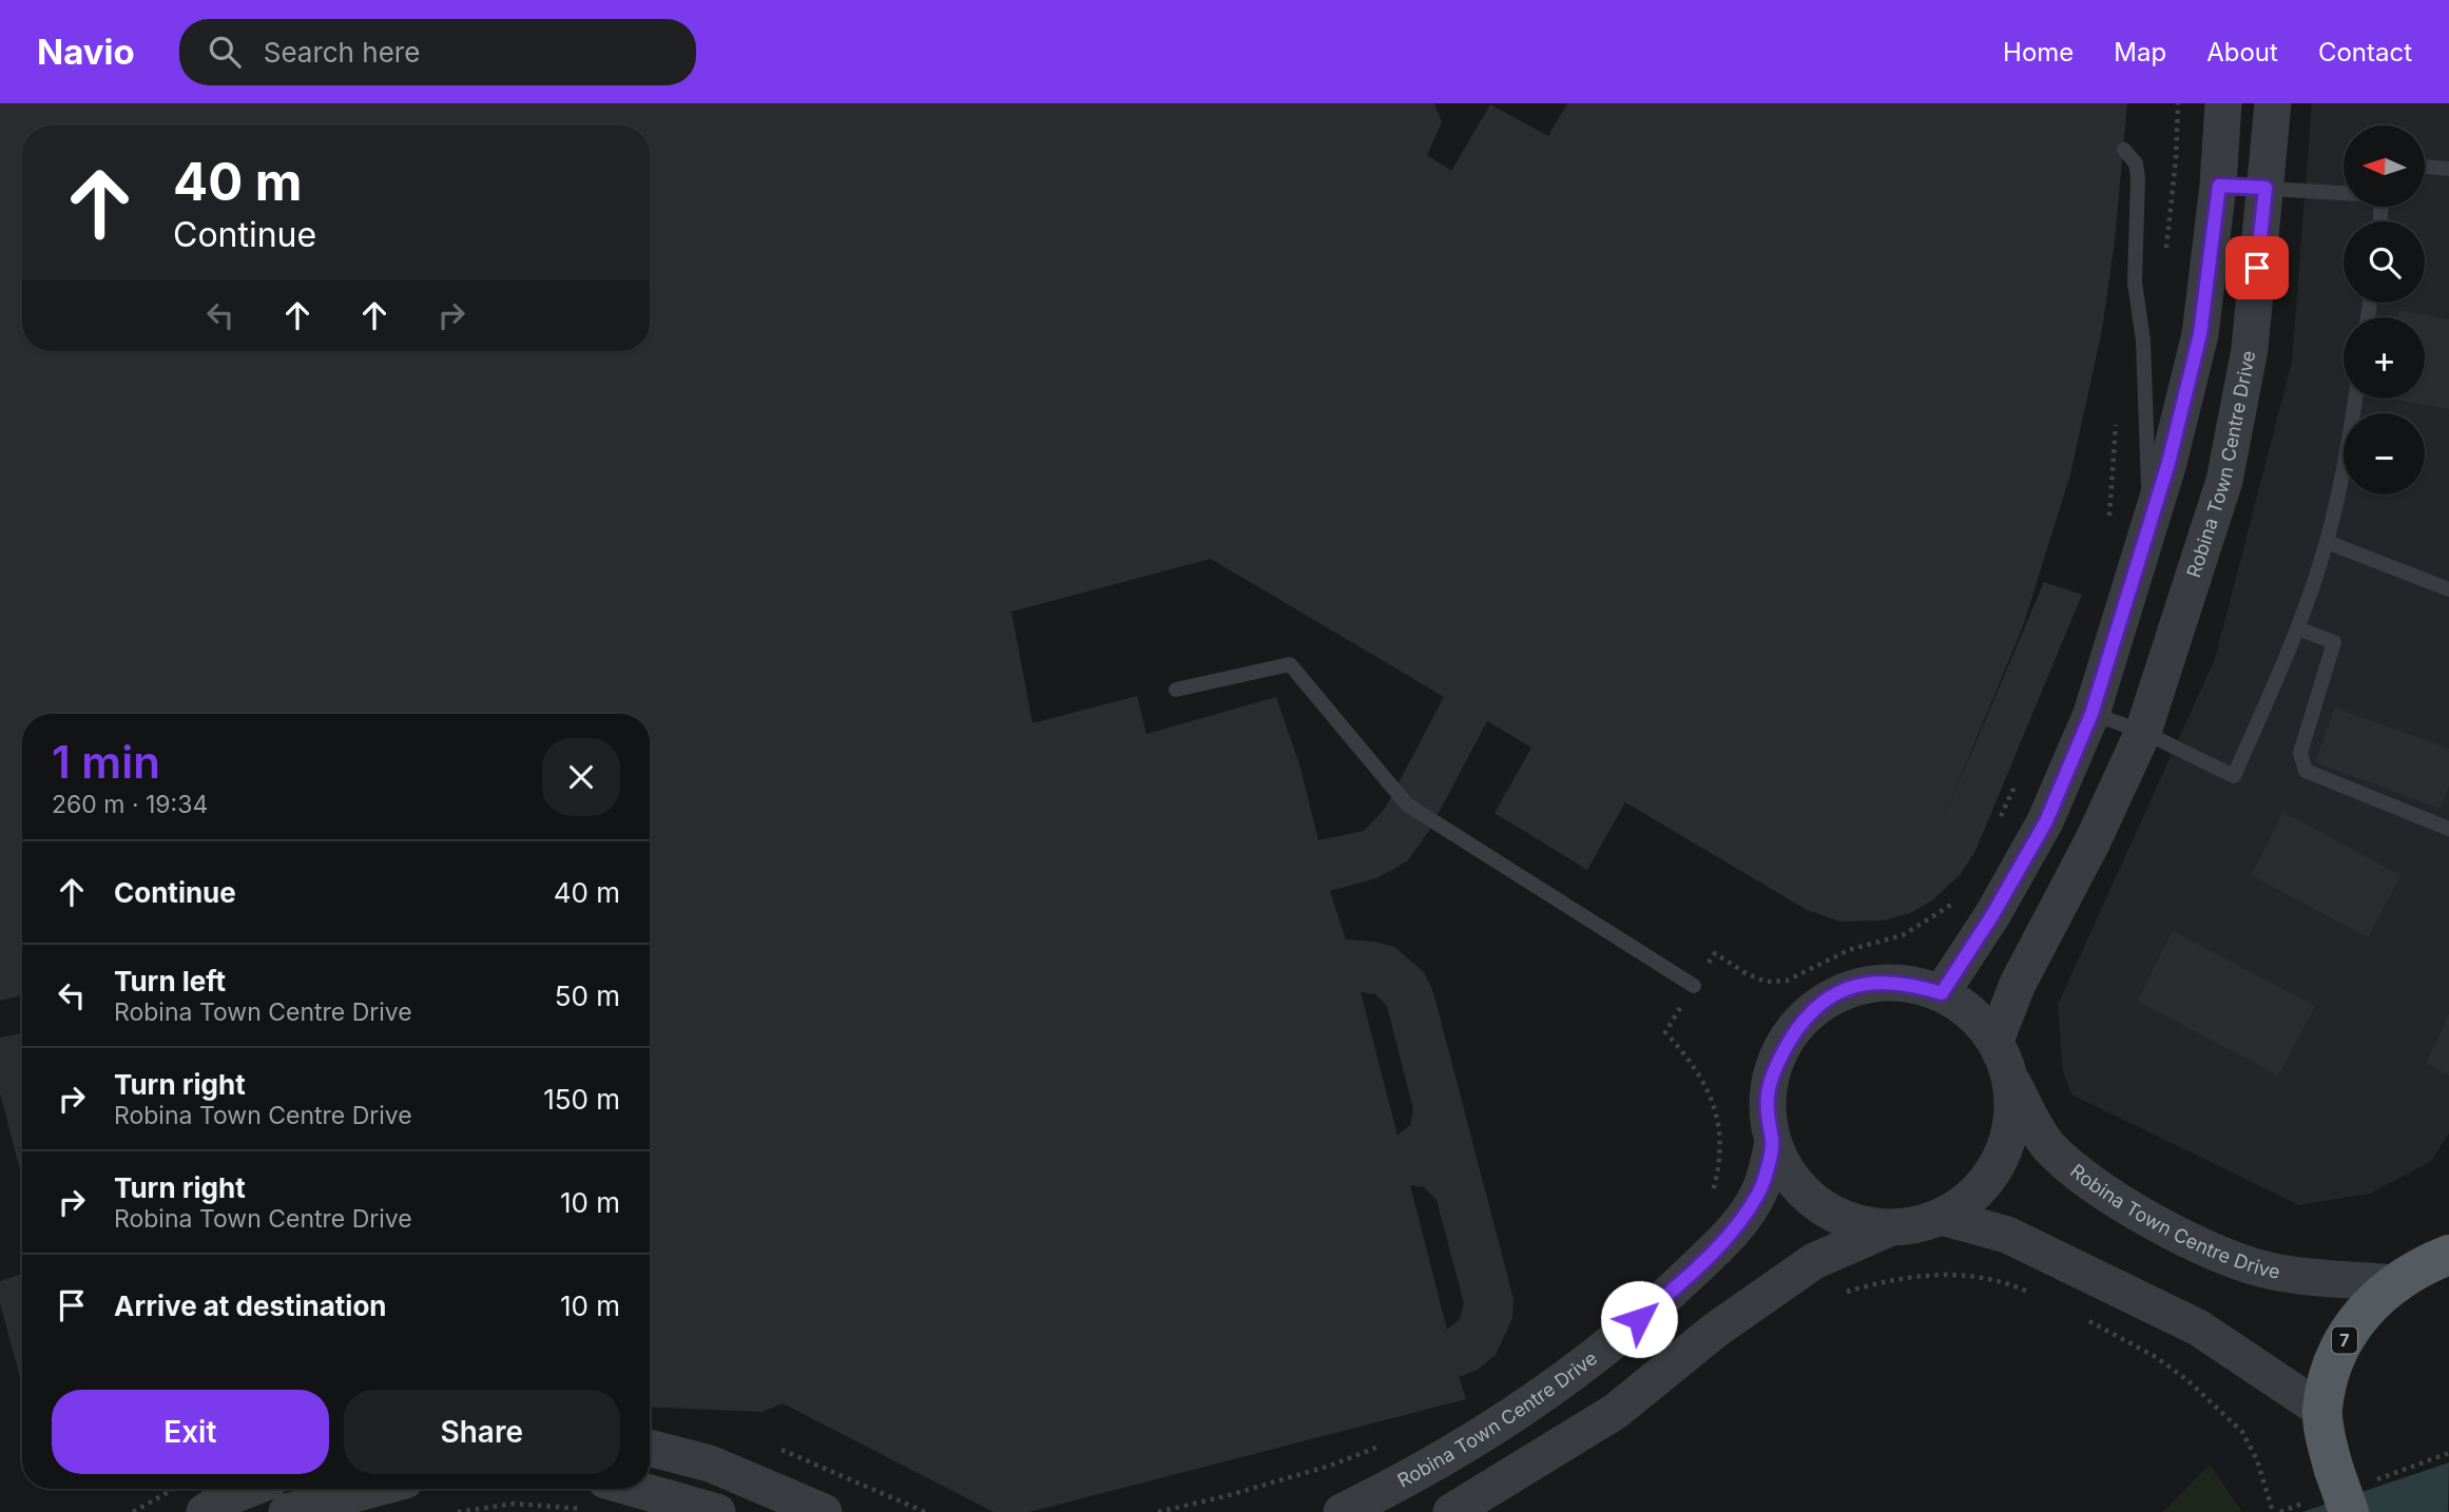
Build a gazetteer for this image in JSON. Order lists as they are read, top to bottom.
{
  "streets": {
    "main road": ["7"],
    "street": ["Robina Town Centre Drive"]
  },
  "crossings": [
    ["Robina Town Centre Drive", "7"]
  ],
  "north": "left",
  "page": {
    "header": "Navio",
    "search": "Search here",
    "nav": [
      "Home",
      "Map",
      "About",
      "Contact"
    ],
    "map_buttons": ["+", "−"],
    "turn": ["40 m", "Continue"],
    "heading": ["1 min", "260 m · 19:34"],
    "list": [
      {
        "name": "Continue",
        "value": "40 m"
      },
      {
        "name": "Turn left",
        "note": "Robina Town Centre Drive",
        "value": "50 m"
      },
      {
        "name": "Turn right",
        "note": "Robina Town Centre Drive",
        "value": "150 m"
      },
      {
        "name": "Turn right",
        "note": "Robina Town Centre Drive",
        "value": "10 m"
      },
      {
        "name": "Arrive at destination",
        "value": "10 m"
      }
    ],
    "buttons": ["Exit", "Share"]
  }
}
